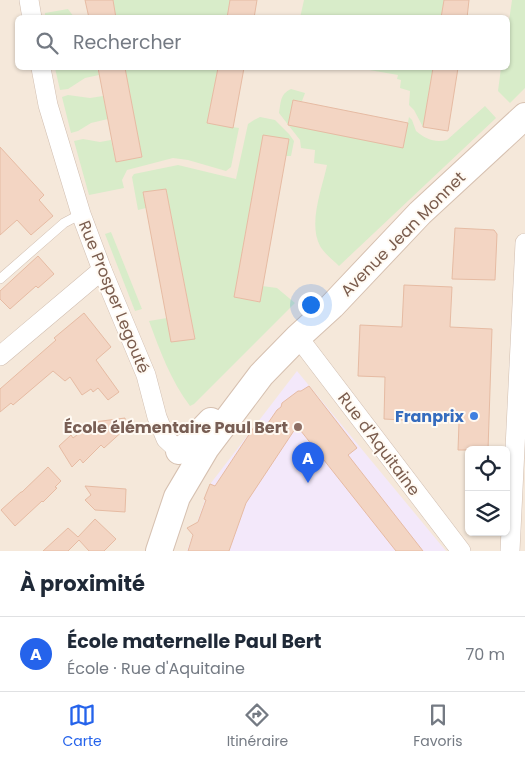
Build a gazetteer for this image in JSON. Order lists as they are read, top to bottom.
{
  "streets": {
    "main road": ["Avenue Jean Monnet"],
    "street": ["Rue Prosper Legouté", "Rue d'Aquitaine"]
  },
  "crossings": [
    ["Avenue Jean Monnet", "Rue Prosper Legouté"],
    ["Avenue Jean Monnet", "Rue d'Aquitaine"]
  ],
  "places": ["Franprix", "École élémentaire Paul Bert"],
  "page": {
    "search": "Rechercher",
    "pins": "A",
    "heading": "À proximité",
    "list": [
      {
        "mark": "A",
        "name": "École maternelle Paul Bert",
        "note": "École · Rue d'Aquitaine",
        "value": "70 m"
      }
    ],
    "nav": ["Carte", "Itinéraire", "Favoris"]
  }
}
